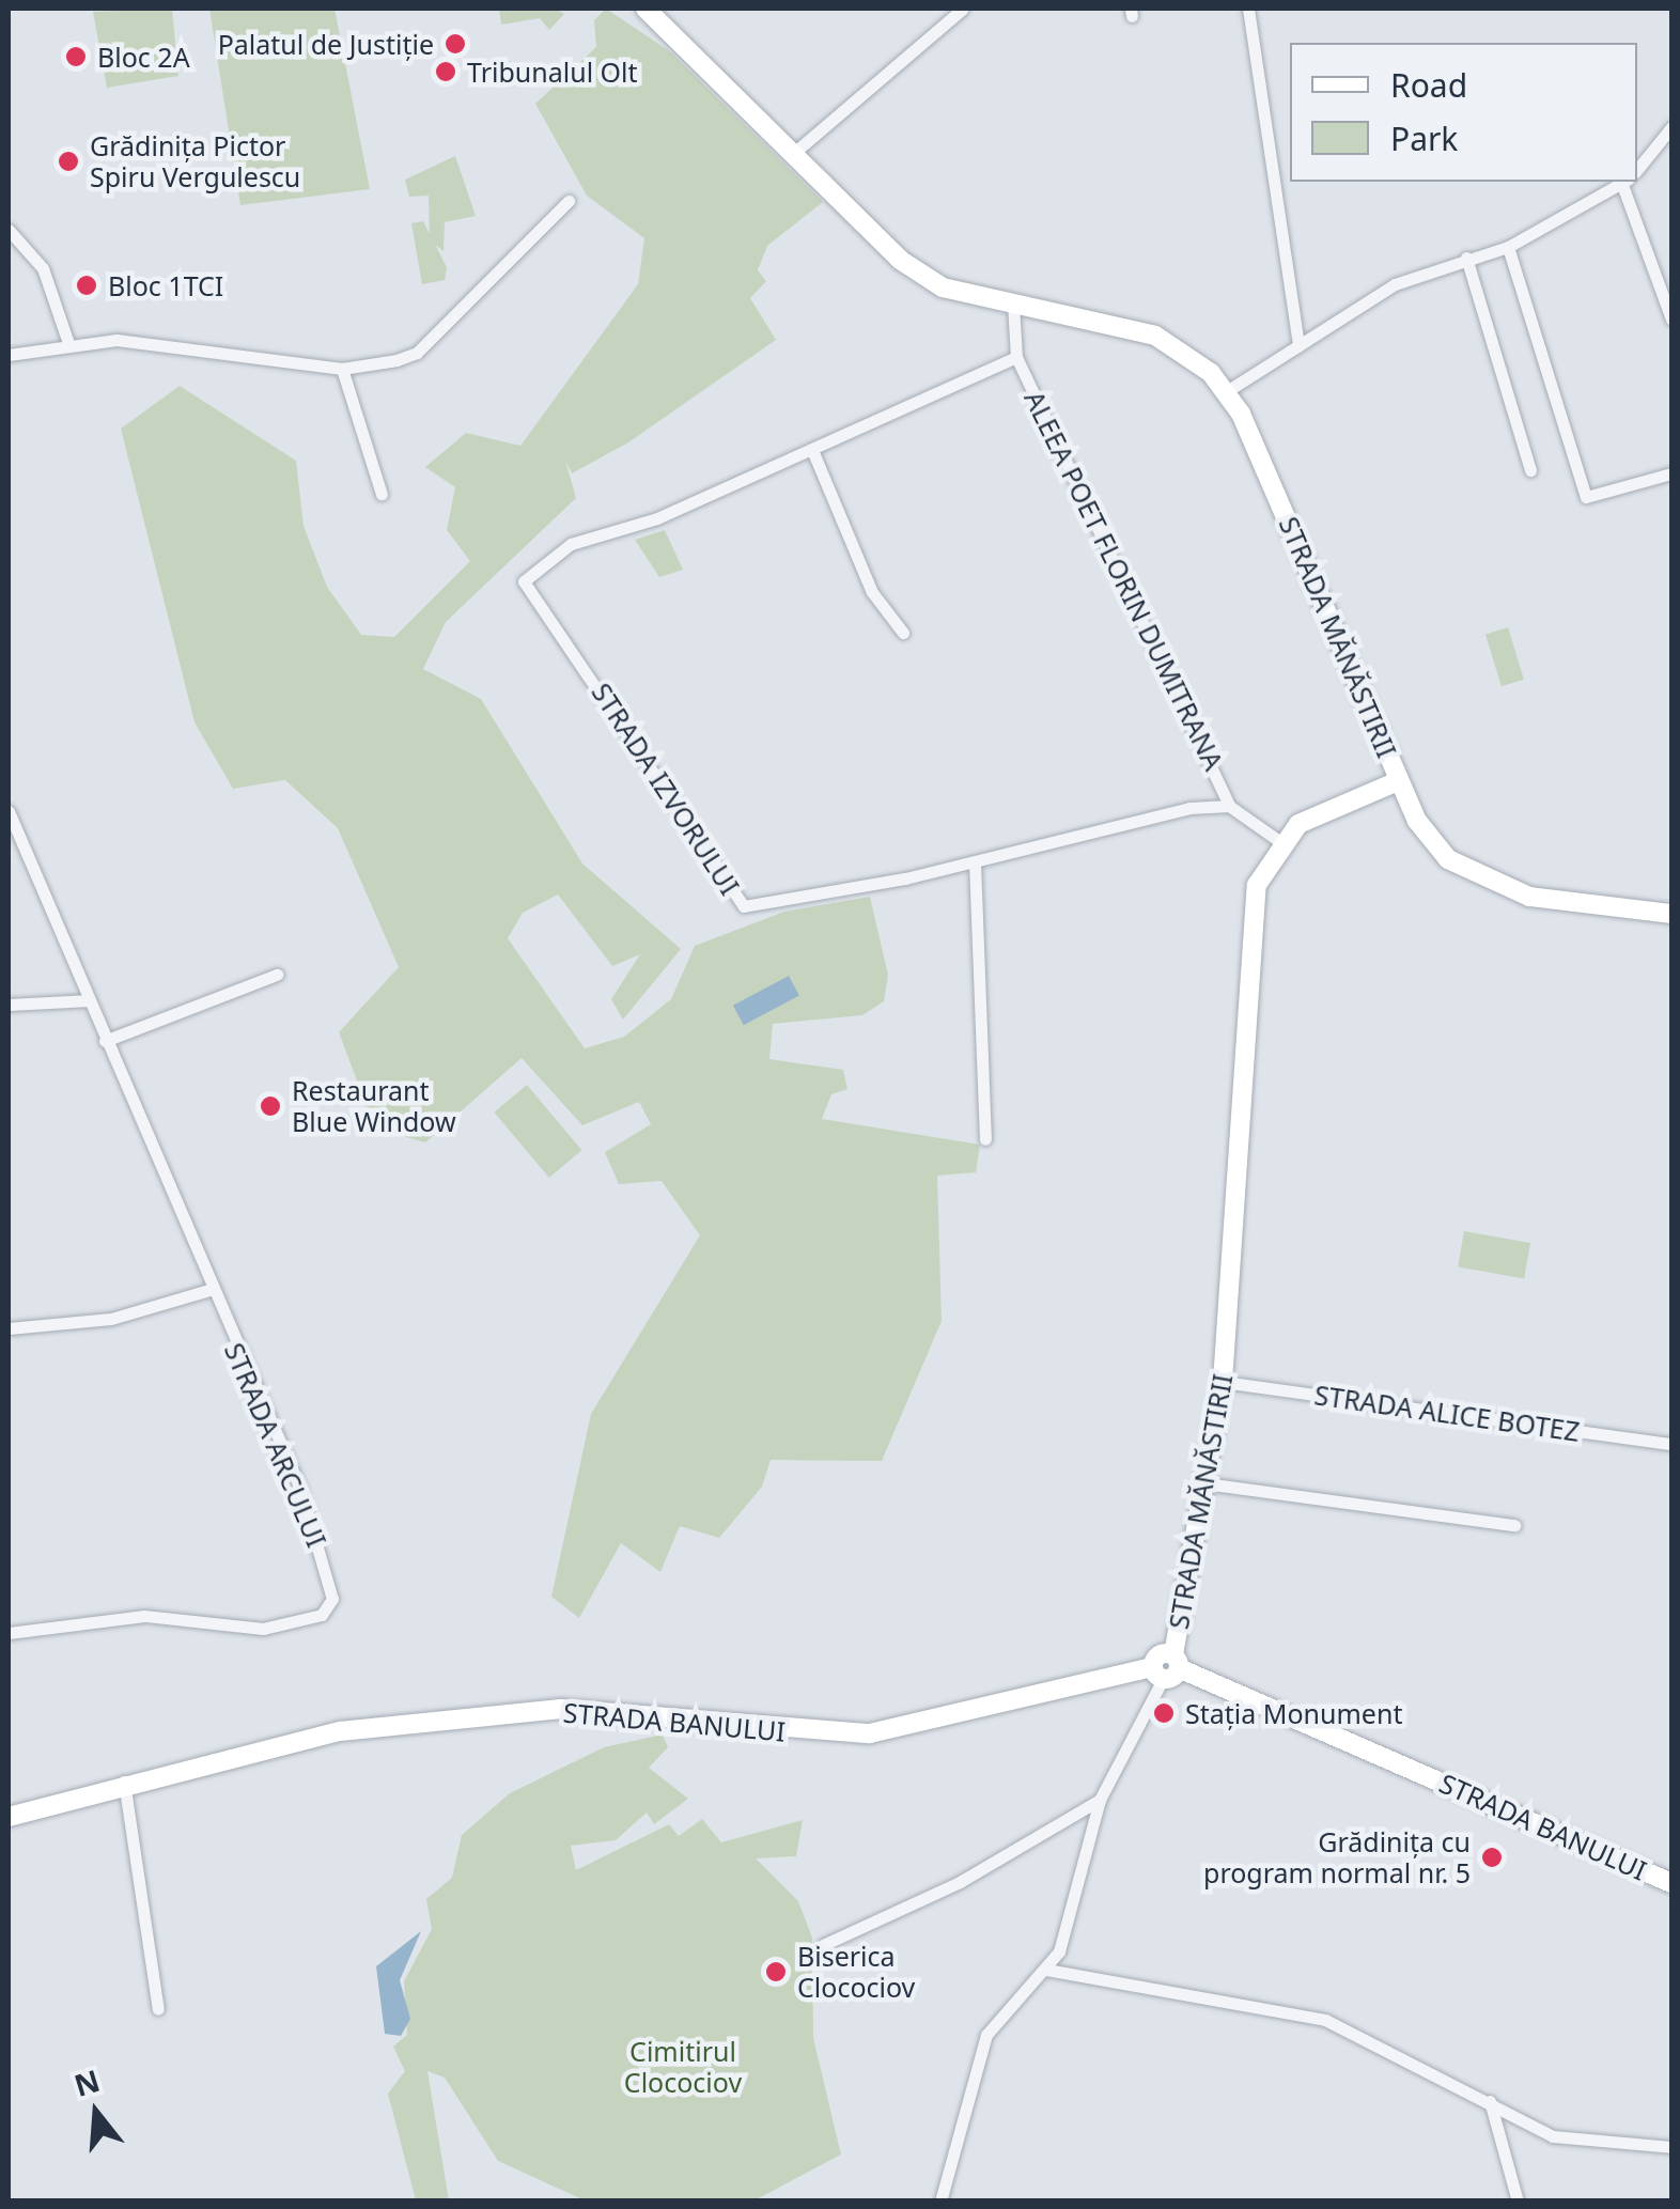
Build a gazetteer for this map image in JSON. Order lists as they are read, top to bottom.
{
  "streets": {
    "street": [
      "ALEEA POET FLORIN DUMITRANA",
      "STRADA MĂNĂSTIRII",
      "STRADA IZVORULUI",
      "STRADA ALICE BOTEZ",
      "STRADA ARCULUI",
      "STRADA BANULUI"
    ]
  },
  "crossings": [
    ["ALEEA POET FLORIN DUMITRANA", "STRADA IZVORULUI"],
    ["STRADA MĂNĂSTIRII", "STRADA ALICE BOTEZ"],
    ["STRADA MĂNĂSTIRII", "STRADA BANULUI"]
  ],
  "parks": ["Cimitirul Clocociov"],
  "places": [
    "Palatul de Justiție",
    "Bloc 2A",
    "Tribunalul Olt",
    "Grădinița Pictor Spiru Vergulescu",
    "Bloc 1TCI",
    "Restaurant Blue Window",
    "Stația Monument",
    "Grădinița cu program normal nr. 5",
    "Biserica Clocociov"
  ],
  "legend": ["Road", "Park"],
  "north": "top"
}
